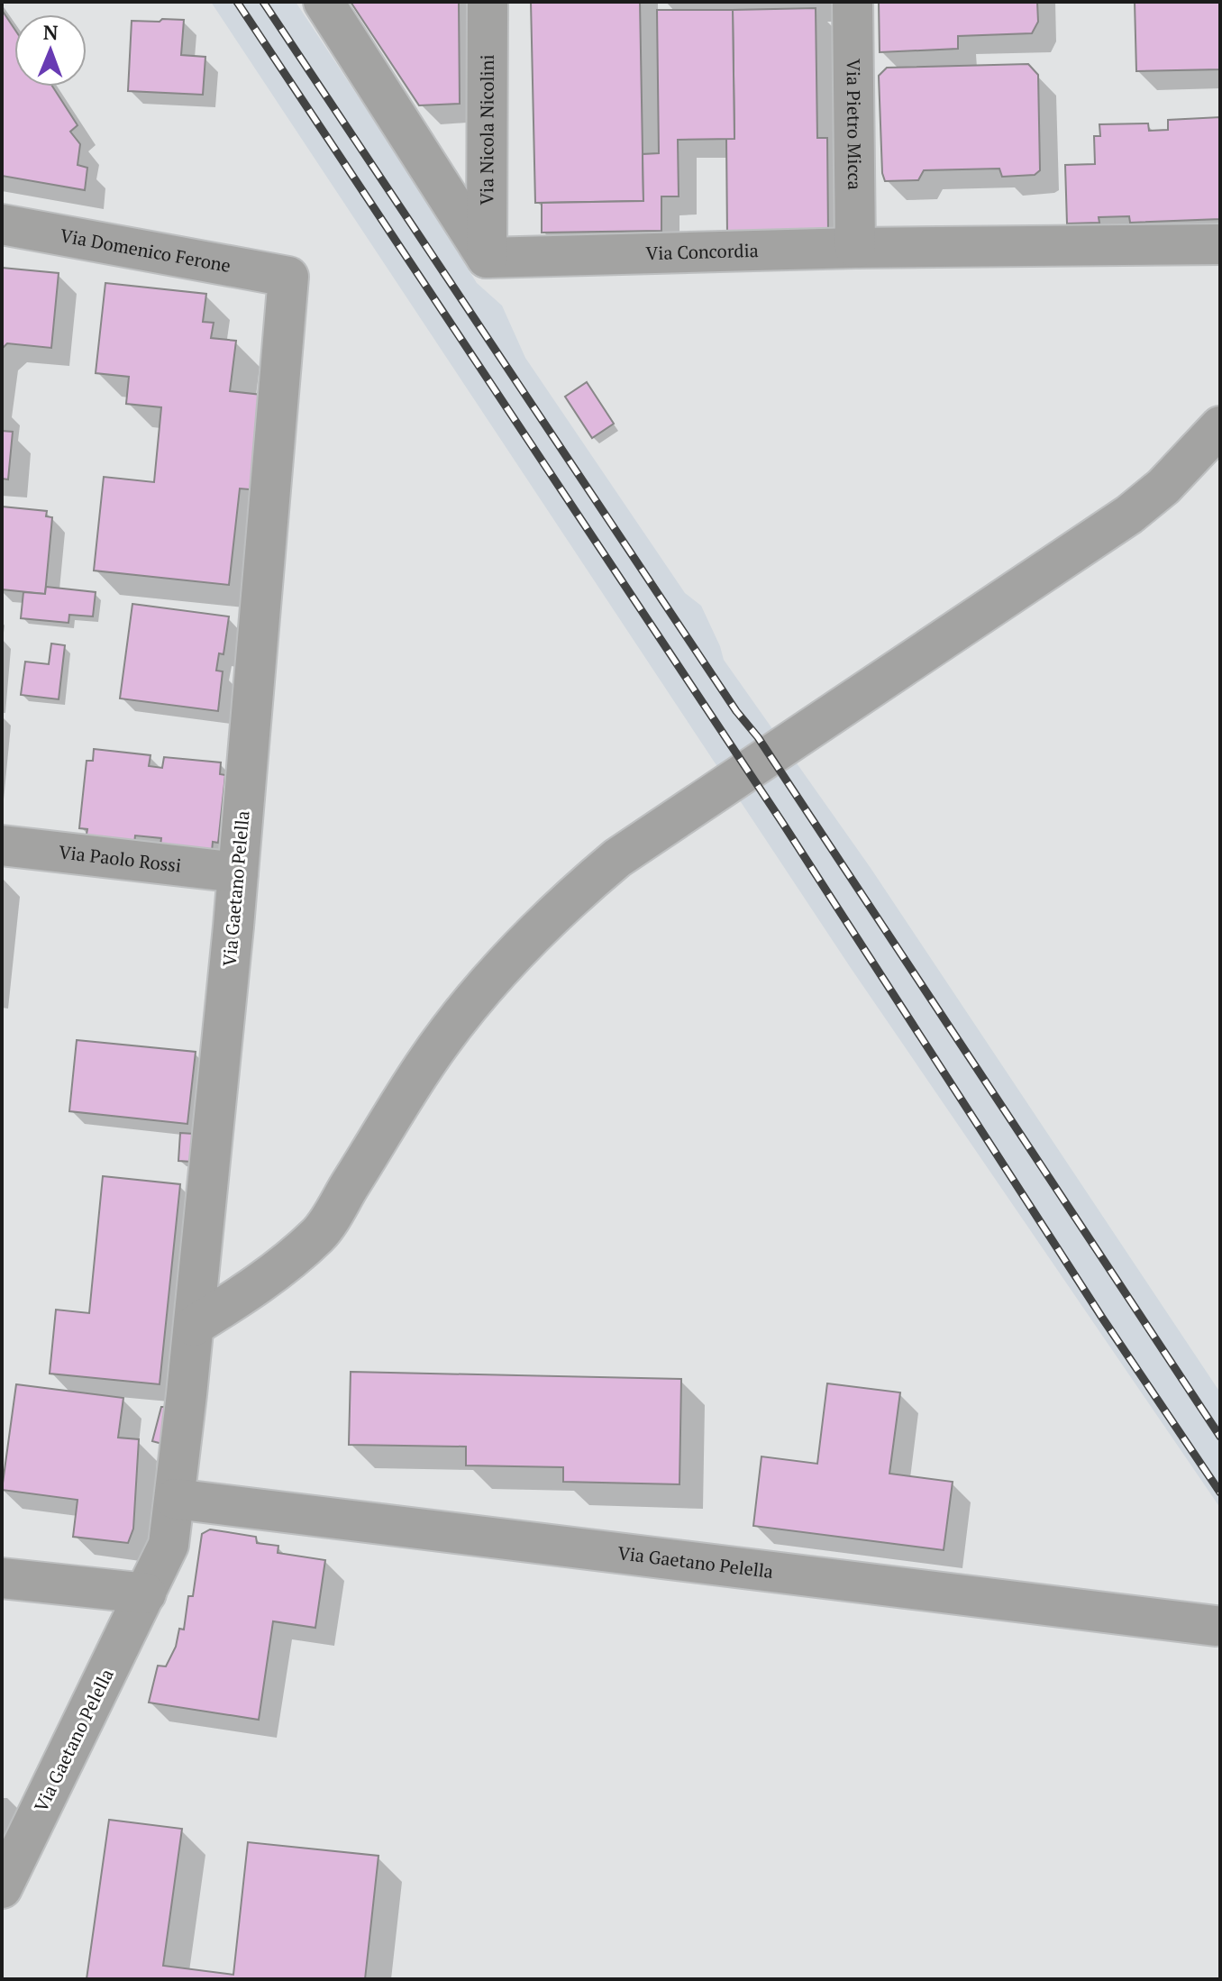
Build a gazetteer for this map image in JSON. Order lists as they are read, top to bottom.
{
  "streets": {
    "street": [
      "Via Pietro Micca",
      "Via Nicola Nicolini",
      "Via Domenico Ferone",
      "Via Concordia",
      "Via Paolo Rossi",
      "Via Gaetano Pelella"
    ]
  },
  "crossings": [
    ["Via Pietro Micca", "Via Concordia"],
    ["Via Nicola Nicolini", "Via Concordia"],
    ["Via Domenico Ferone", "Via Gaetano Pelella"],
    ["Via Paolo Rossi", "Via Gaetano Pelella"]
  ],
  "north": "top"
}
